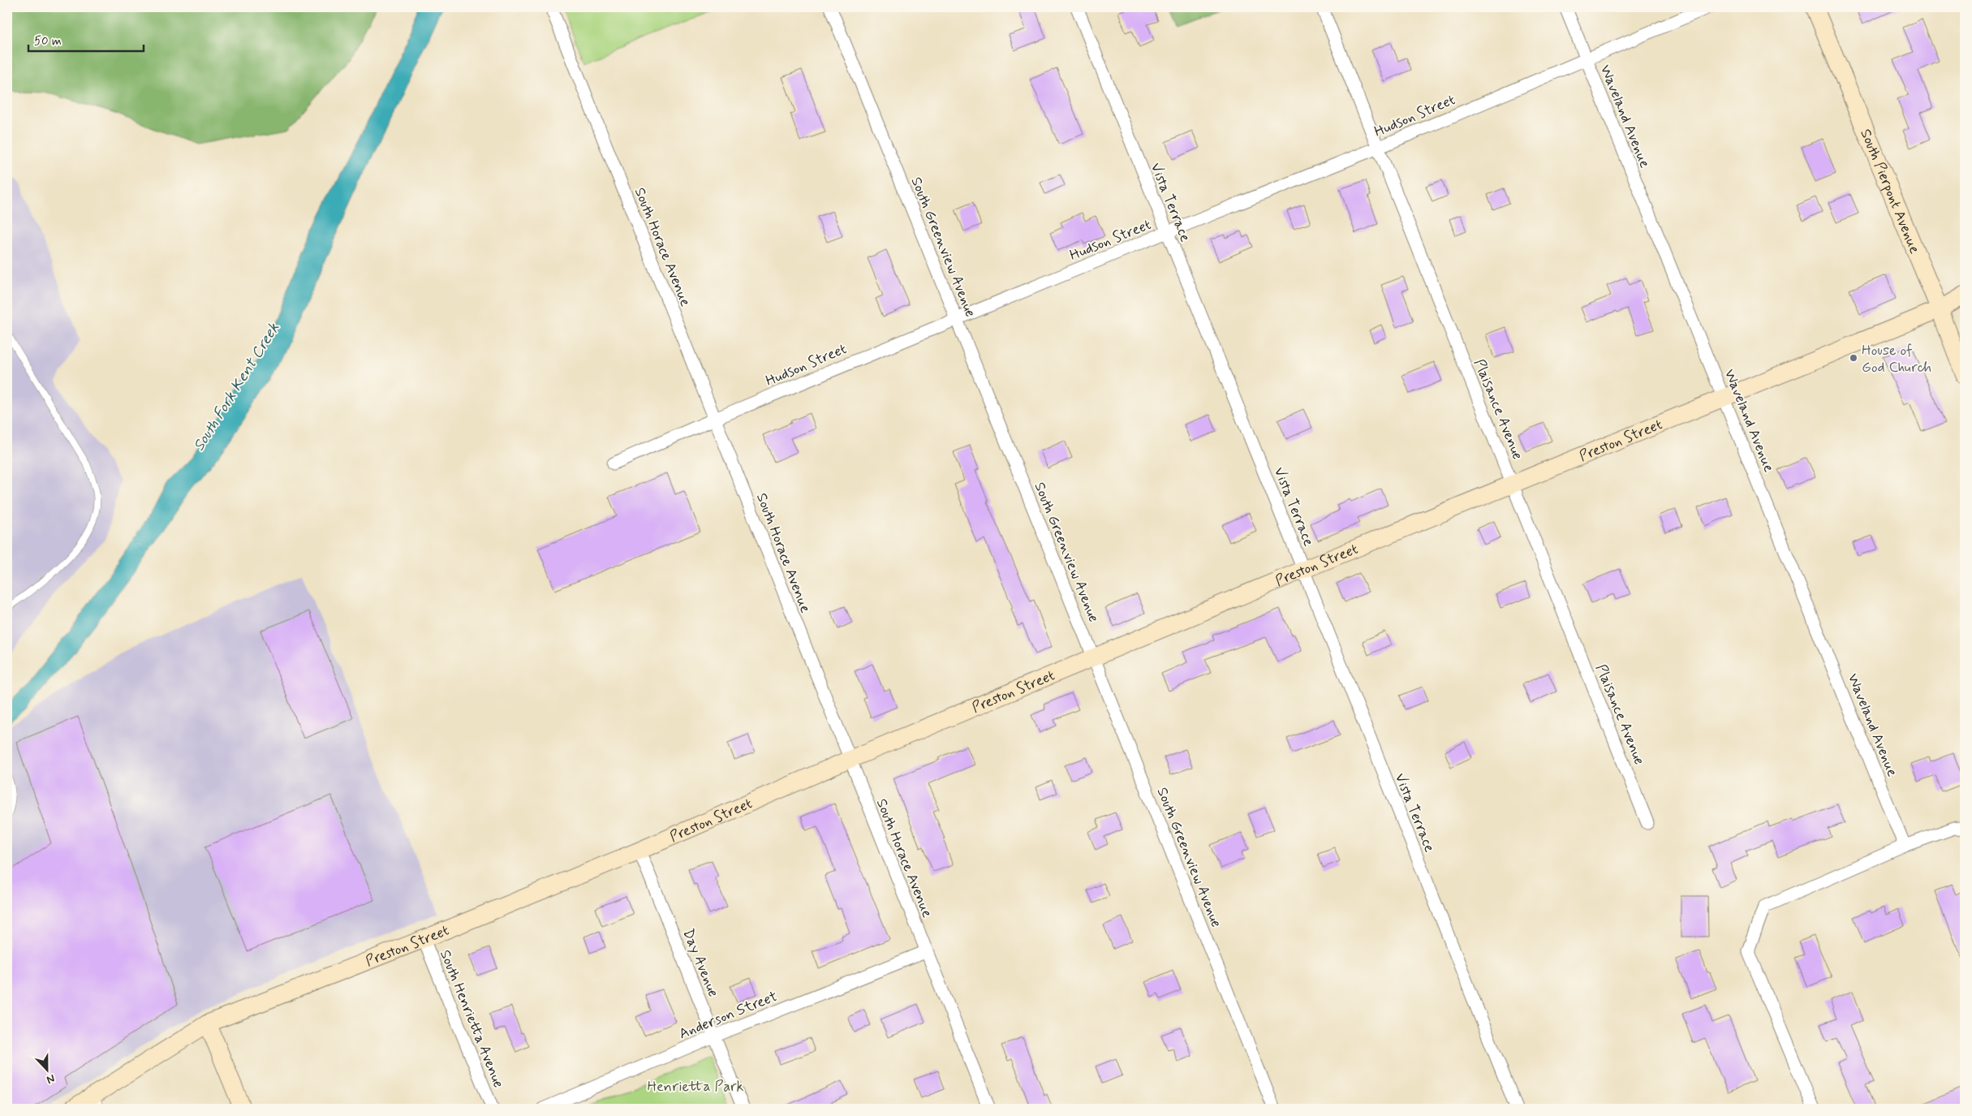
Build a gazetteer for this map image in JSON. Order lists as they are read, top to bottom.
{
  "streets": {
    "street": [
      "Hudson Street",
      "Waveland Avenue",
      "South Pierpont Avenue",
      "Vista Terrace",
      "South Horace Avenue",
      "South Greenview Avenue",
      "Plaisance Avenue",
      "Preston Street",
      "Day Avenue",
      "Anderson Street",
      "South Henrietta Avenue"
    ]
  },
  "crossings": [
    ["Hudson Street", "Waveland Avenue"],
    ["Hudson Street", "Vista Terrace"],
    ["Hudson Street", "South Horace Avenue"],
    ["Hudson Street", "South Greenview Avenue"],
    ["Hudson Street", "Plaisance Avenue"],
    ["Waveland Avenue", "Preston Street"],
    ["South Pierpont Avenue", "Preston Street"],
    ["Vista Terrace", "Preston Street"],
    ["South Horace Avenue", "Preston Street"],
    ["South Horace Avenue", "Anderson Street"],
    ["South Greenview Avenue", "Preston Street"],
    ["Plaisance Avenue", "Preston Street"],
    ["Preston Street", "Day Avenue"],
    ["Preston Street", "South Henrietta Avenue"],
    ["Day Avenue", "Anderson Street"]
  ],
  "water": ["South Fork Kent Creek"],
  "parks": ["Henrietta Park"],
  "places": ["House of God Church"],
  "scale_bar": "50 m",
  "north": "bottom"
}
